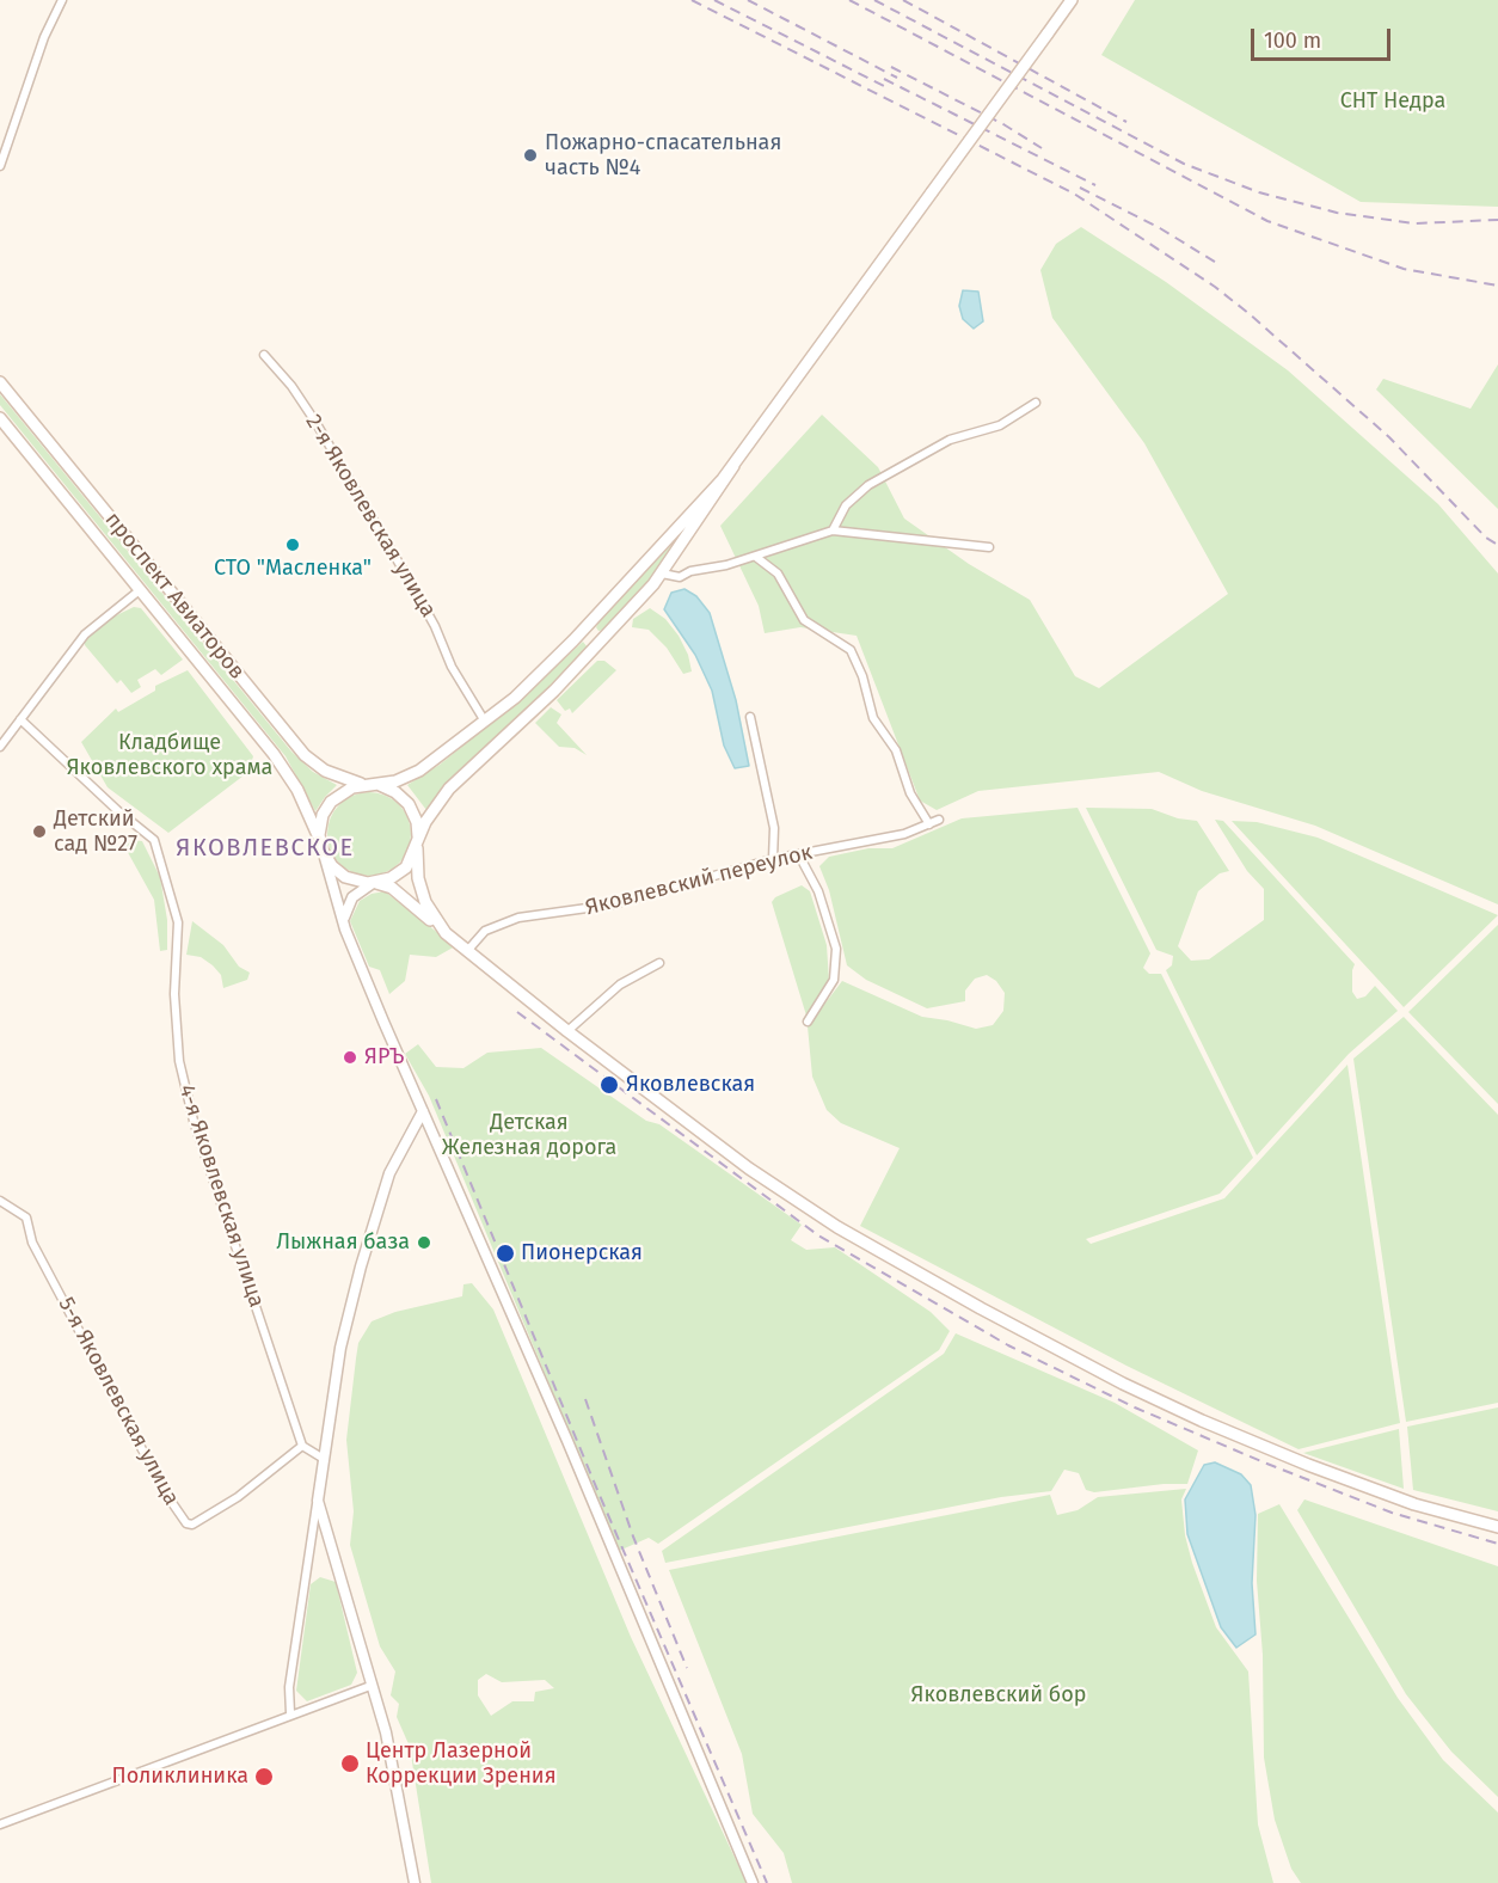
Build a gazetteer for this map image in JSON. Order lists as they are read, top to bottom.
{
  "streets": {
    "main road": ["проспект Авиаторов"],
    "street": [
      "2-я Яковлевская улица",
      "Яковлевский переулок",
      "4-я Яковлевская улица",
      "5-я Яковлевская улица"
    ]
  },
  "crossings": [
    ["4-я Яковлевская улица", "5-я Яковлевская улица"]
  ],
  "districts": ["ЯКОВЛЕВСКОЕ"],
  "parks": [
    "СНТ Недра",
    "Кладбище Яковлевского храма",
    "Детская Железная дорога",
    "Яковлевский бор"
  ],
  "places": [
    "Пожарно-спасательная часть №4",
    "СТО \"Масленка\"",
    "Детский сад №27",
    "ЯРЪ",
    "Яковлевская",
    "Лыжная база",
    "Пионерская",
    "Центр Лазерной Коррекции Зрения",
    "Поликлиника"
  ],
  "scale_bar": "100 m"
}
